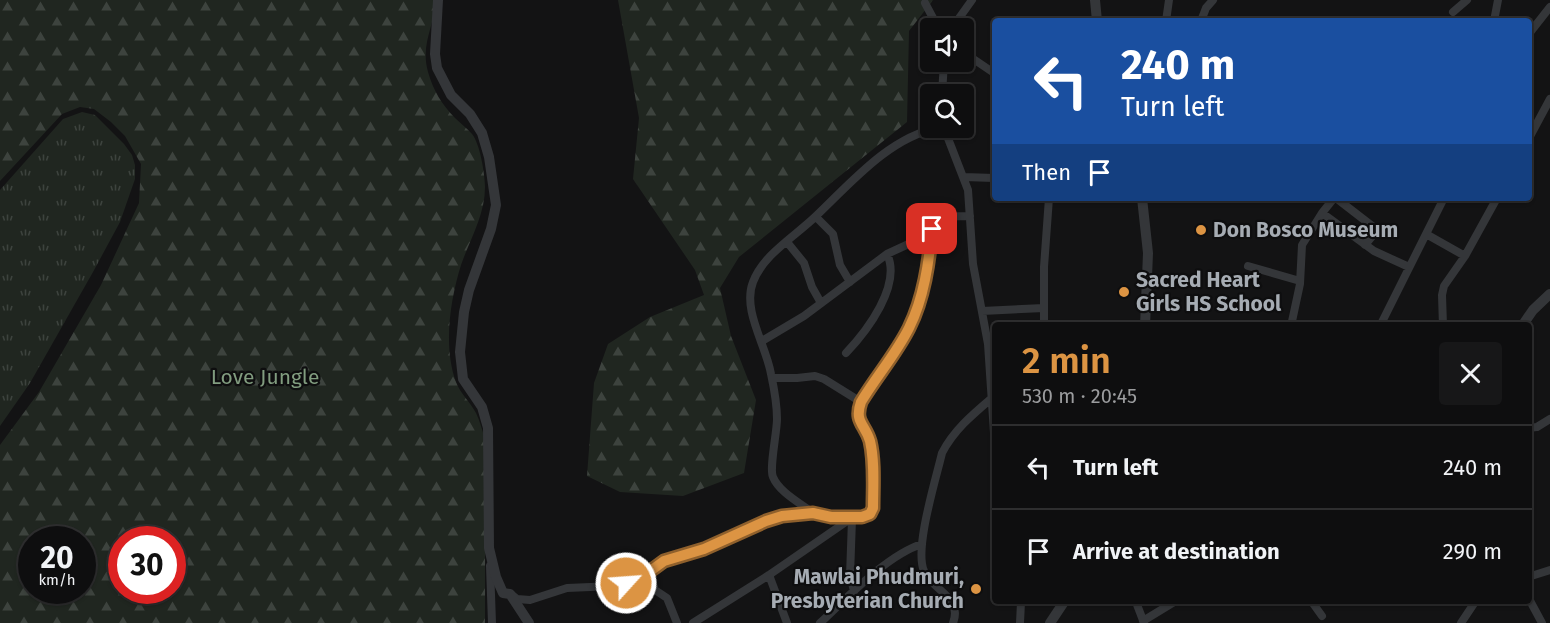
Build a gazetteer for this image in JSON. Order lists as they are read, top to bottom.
{
  "parks": ["Love Jungle"],
  "places": ["Don Bosco Museum", "Sacred Heart Girls HS School", "Mawlai Phudmuri, Presbyterian Church"],
  "page": {
    "turn": ["240 m", "Turn left"],
    "then": "Then",
    "heading": ["2 min", "530 m · 20:45"],
    "list": [
      {
        "name": "Turn left",
        "value": "240 m"
      },
      {
        "name": "Arrive at destination",
        "value": "290 m"
      }
    ],
    "speed": "20 km/h",
    "limit": "30"
  }
}
